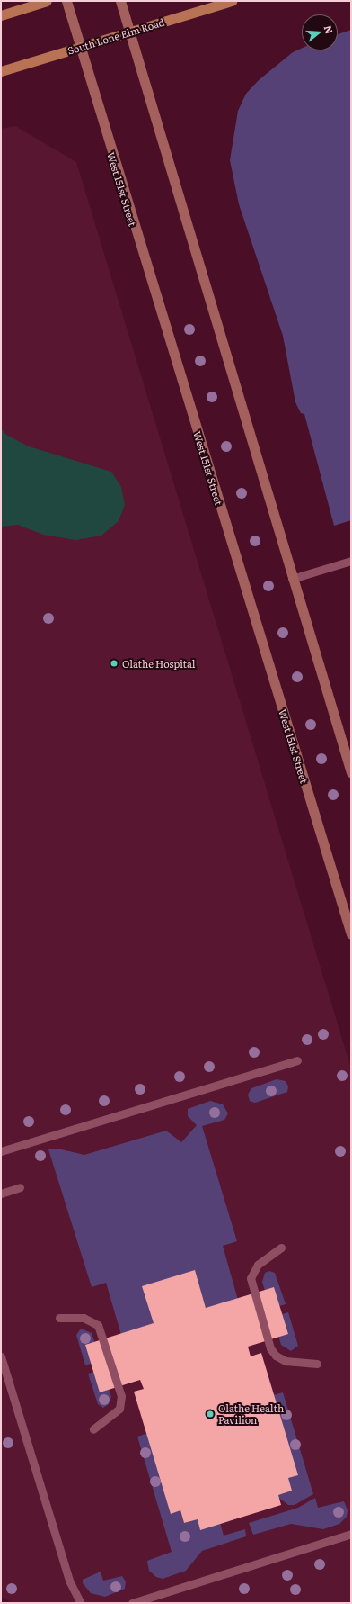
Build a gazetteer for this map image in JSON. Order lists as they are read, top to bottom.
{
  "streets": {
    "main road": ["South Lone Elm Road", "West 151st Street"]
  },
  "crossings": [
    ["South Lone Elm Road", "West 151st Street"]
  ],
  "places": ["Olathe Hospital", "Olathe Health Pavilion"],
  "north": "right"
}
